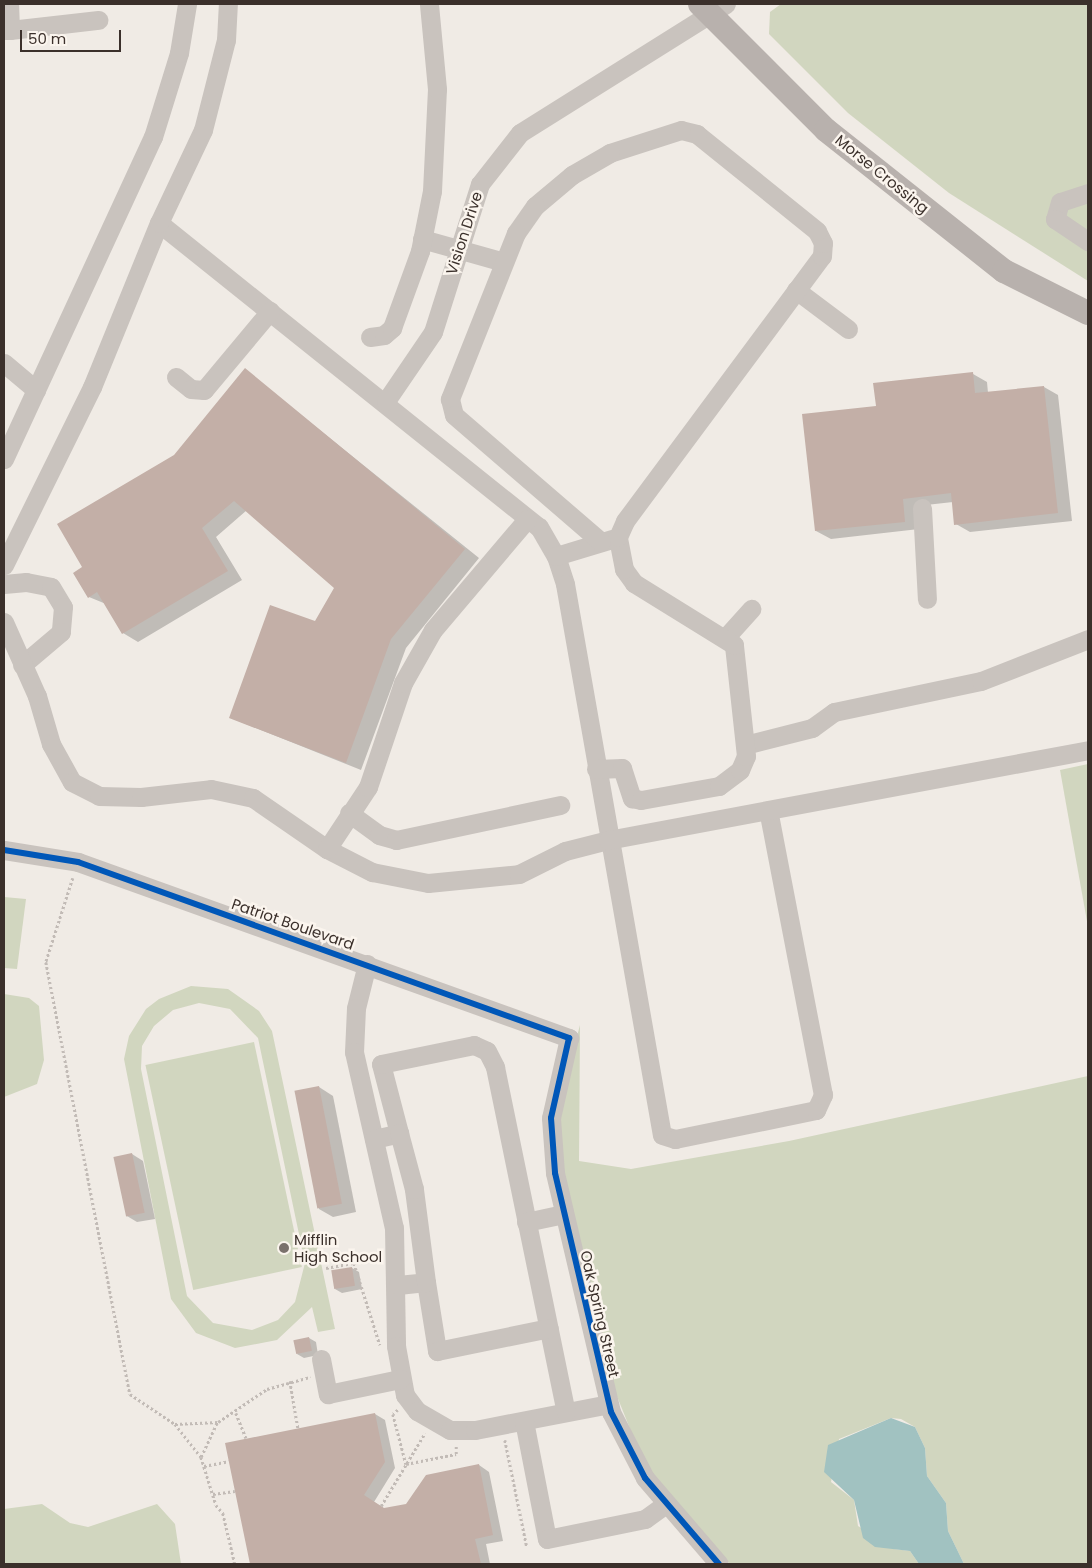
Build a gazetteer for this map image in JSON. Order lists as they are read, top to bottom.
{
  "streets": {
    "main road": ["Morse Crossing"],
    "street": ["Vision Drive", "Patriot Boulevard", "Oak Spring Street"]
  },
  "crossings": [
    ["Morse Crossing", "Vision Drive"],
    ["Patriot Boulevard", "Oak Spring Street"]
  ],
  "places": ["Mifflin High School"],
  "scale_bar": "50 m"
}
